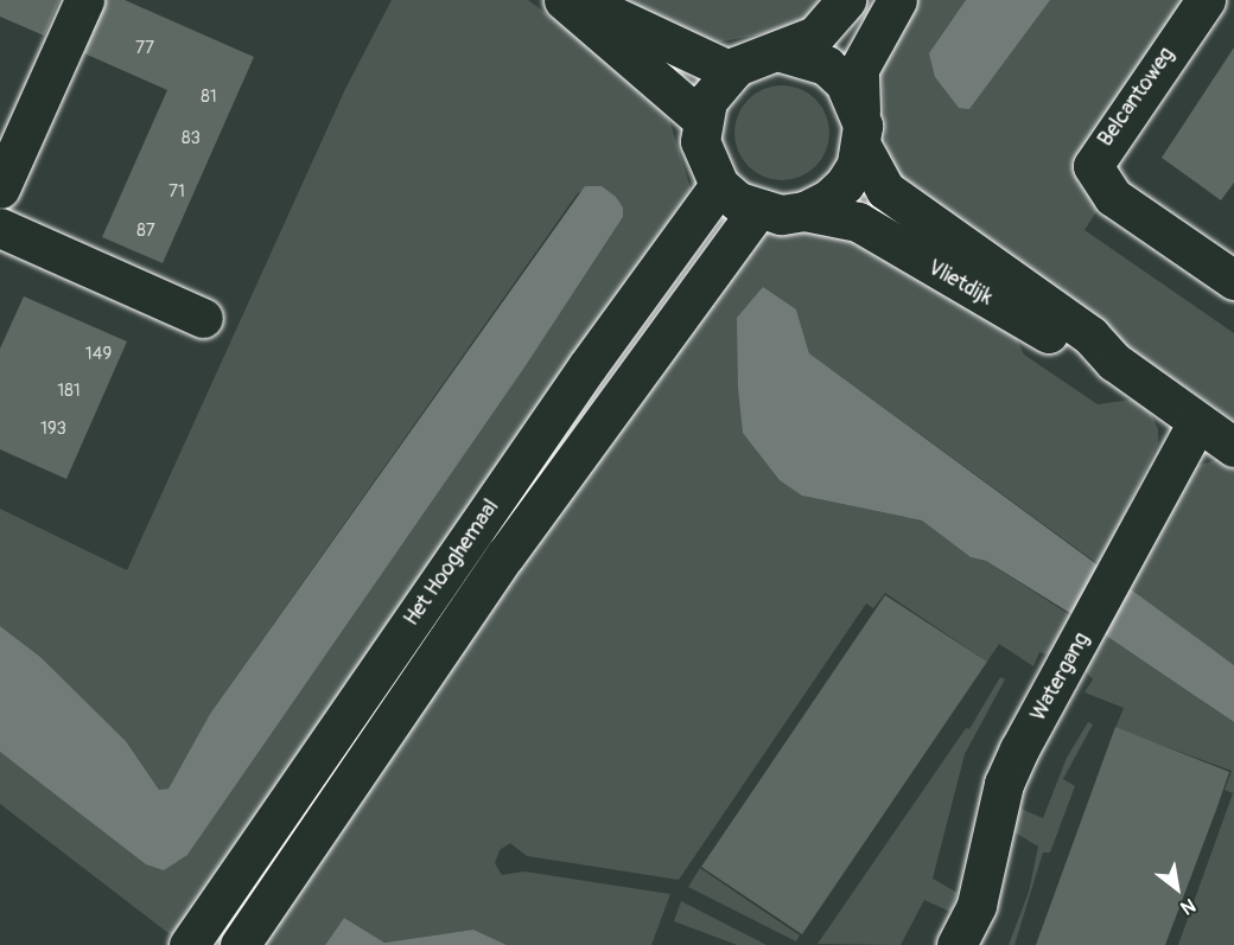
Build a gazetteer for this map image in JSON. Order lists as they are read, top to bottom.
{
  "streets": {
    "street": [
      "Belcantoweg",
      "Vlietdijk",
      "Het Hooghemaal",
      "Watergang"
    ]
  },
  "crossings": [
    ["Vlietdijk", "Het Hooghemaal"],
    ["Vlietdijk", "Watergang"]
  ],
  "house_numbers": [
    "77",
    "81",
    "83",
    "71",
    "87",
    "149",
    "181",
    "193"
  ],
  "north": "bottom right"
}
